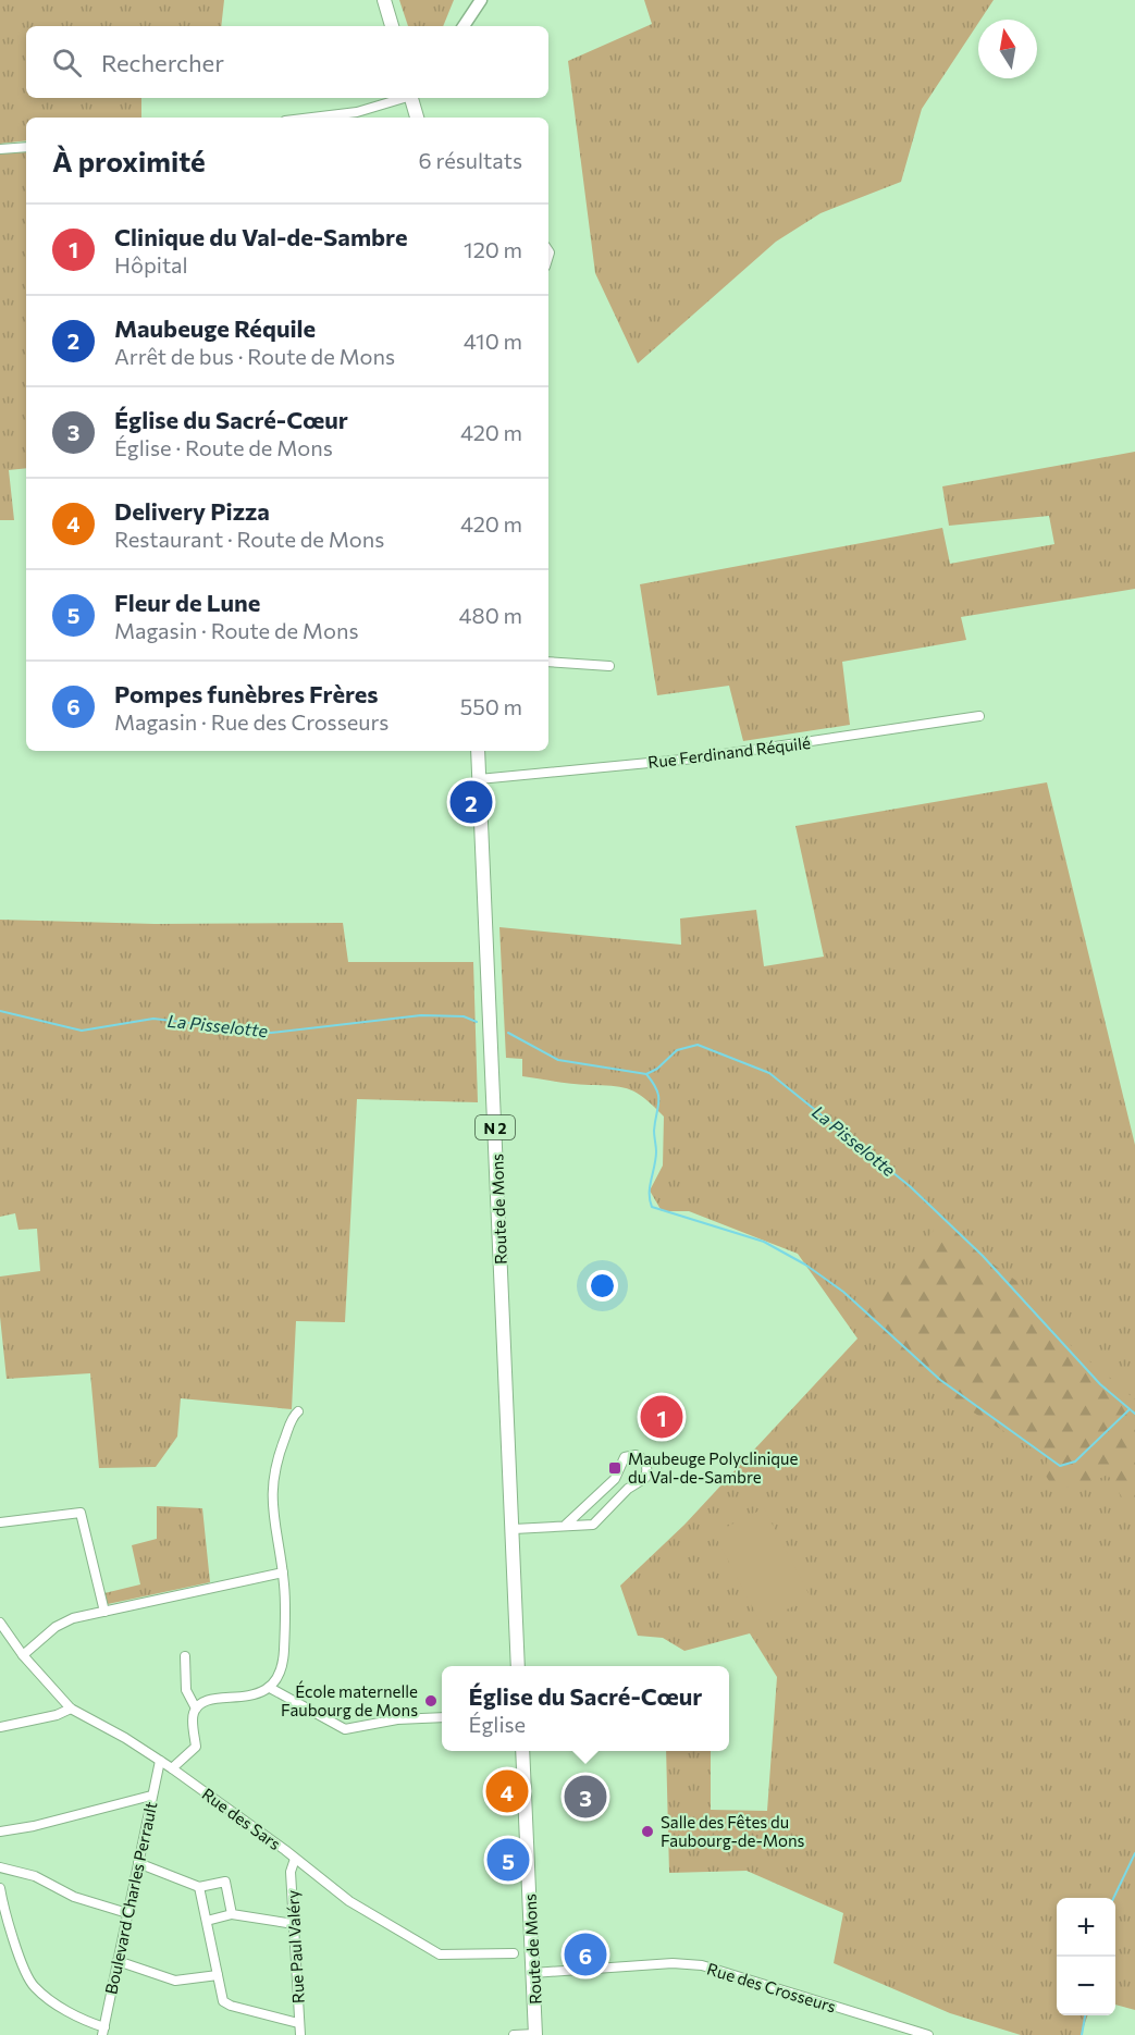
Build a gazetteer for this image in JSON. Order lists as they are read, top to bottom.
{
  "streets": {
    "main road": ["N 2", "Route de Mons"],
    "street": [
      "Rue Ferdinand Réquilé",
      "Rue des Sars",
      "Boulevard Charles Perrault",
      "Rue Paul Valéry",
      "Rue des Crosseurs"
    ]
  },
  "crossings": [
    ["Rue Ferdinand Réquilé", "Route de Mons"],
    ["Route de Mons", "Rue des Crosseurs"],
    ["Rue des Sars", "Boulevard Charles Perrault"],
    ["Rue des Sars", "Rue Paul Valéry"]
  ],
  "water": ["La Pisselotte"],
  "places": {
    "transit": ["Maubeuge Polyclinique du Val-de-Sambre"],
    "other": ["École maternelle Faubourg de Mons", "Salle des Fêtes du Faubourg-de-Mons"]
  },
  "north": "top",
  "page": {
    "search": "Rechercher",
    "heading": ["À proximité", "6 résultats"],
    "list": [
      {
        "mark": "1",
        "name": "Clinique du Val-de-Sambre",
        "note": "Hôpital",
        "value": "120 m"
      },
      {
        "mark": "2",
        "name": "Maubeuge Réquile",
        "note": "Arrêt de bus · Route de Mons",
        "value": "410 m"
      },
      {
        "mark": "3",
        "name": "Église du Sacré-Cœur",
        "note": "Église · Route de Mons",
        "value": "420 m"
      },
      {
        "mark": "4",
        "name": "Delivery Pizza",
        "note": "Restaurant · Route de Mons",
        "value": "420 m"
      },
      {
        "mark": "5",
        "name": "Fleur de Lune",
        "note": "Magasin · Route de Mons",
        "value": "480 m"
      },
      {
        "mark": "6",
        "name": "Pompes funèbres Frères",
        "note": "Magasin · Rue des Crosseurs",
        "value": "550 m"
      }
    ],
    "pins": [
      "2",
      "1",
      "4",
      "3",
      "5",
      "6"
    ],
    "popup": ["Église du Sacré-Cœur", "Église"],
    "map_buttons": ["+", "−"]
  }
}
